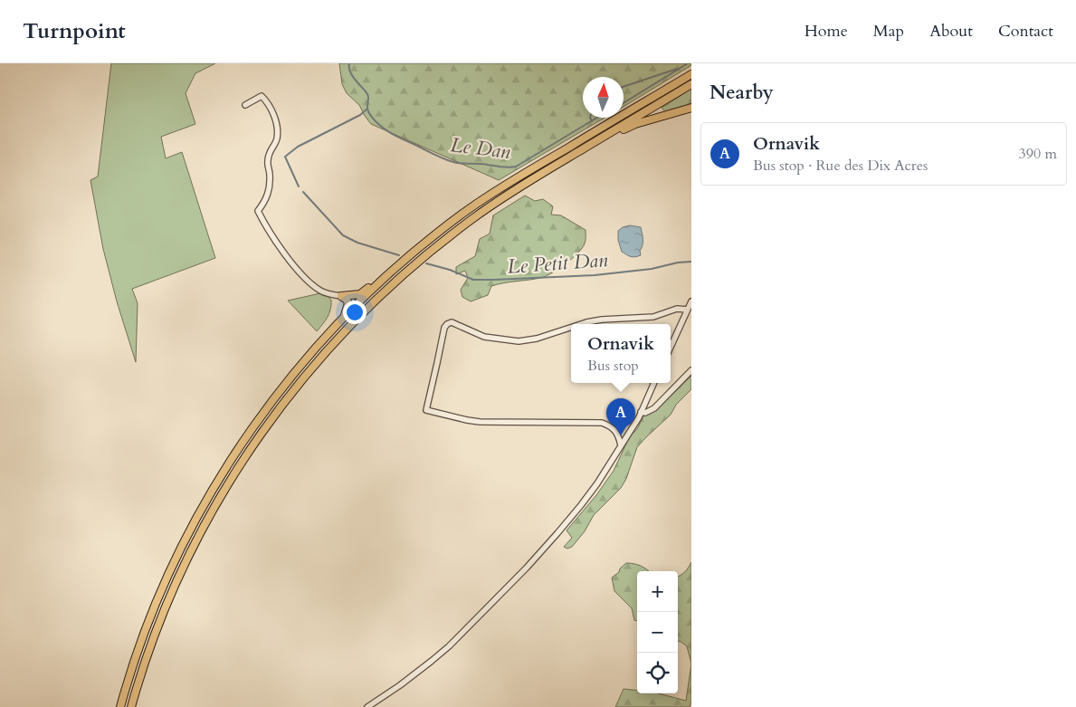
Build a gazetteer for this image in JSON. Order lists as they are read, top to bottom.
{
  "water": ["Le Dan", "Le Petit Dan"],
  "north": "top",
  "page": {
    "header": "Turnpoint",
    "nav": [
      "Home",
      "Map",
      "About",
      "Contact"
    ],
    "heading": "Nearby",
    "list": [
      {
        "mark": "A",
        "name": "Ornavik",
        "note": "Bus stop · Rue des Dix Acres",
        "value": "390 m"
      }
    ],
    "popup": ["Ornavik", "Bus stop"],
    "pins": "A",
    "map_buttons": ["+", "−"]
  }
}
